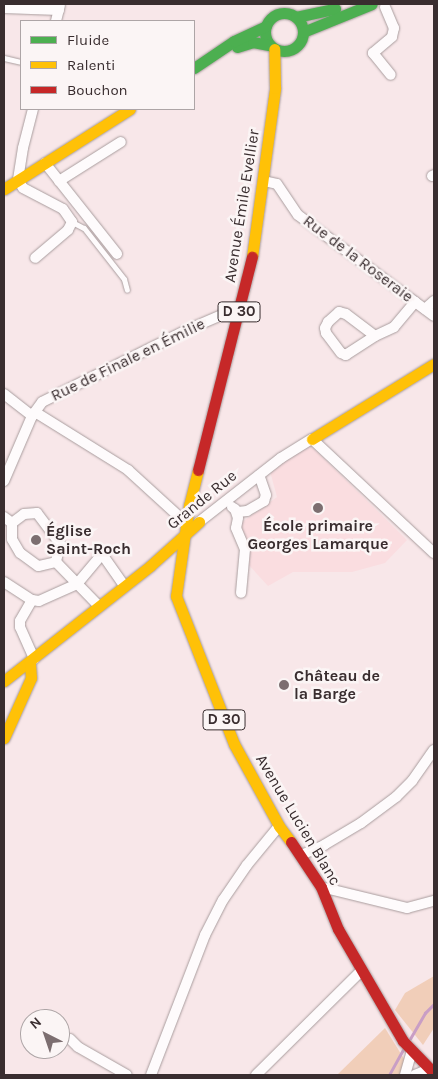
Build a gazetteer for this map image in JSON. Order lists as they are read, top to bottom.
{
  "streets": {
    "main road": [
      "Avenue Émile Evellier",
      "D 30",
      "Grande Rue",
      "Avenue Lucien Blanc"
    ],
    "street": ["Rue de la Roseraie", "Rue de Finale en Émilie"]
  },
  "crossings": [
    ["Avenue Émile Evellier", "Rue de la Roseraie"],
    ["Avenue Émile Evellier", "Rue de Finale en Émilie"],
    ["Avenue Émile Evellier", "Grande Rue"],
    ["Avenue Émile Evellier", "Avenue Lucien Blanc"],
    ["D 30", "Avenue Lucien Blanc"],
    ["Grande Rue", "Avenue Lucien Blanc"]
  ],
  "places": ["École primaire Georges Lamarque", "Église Saint-Roch", "Château de la Barge"],
  "legend": ["Fluide", "Ralenti", "Bouchon"],
  "north": "top left"
}
